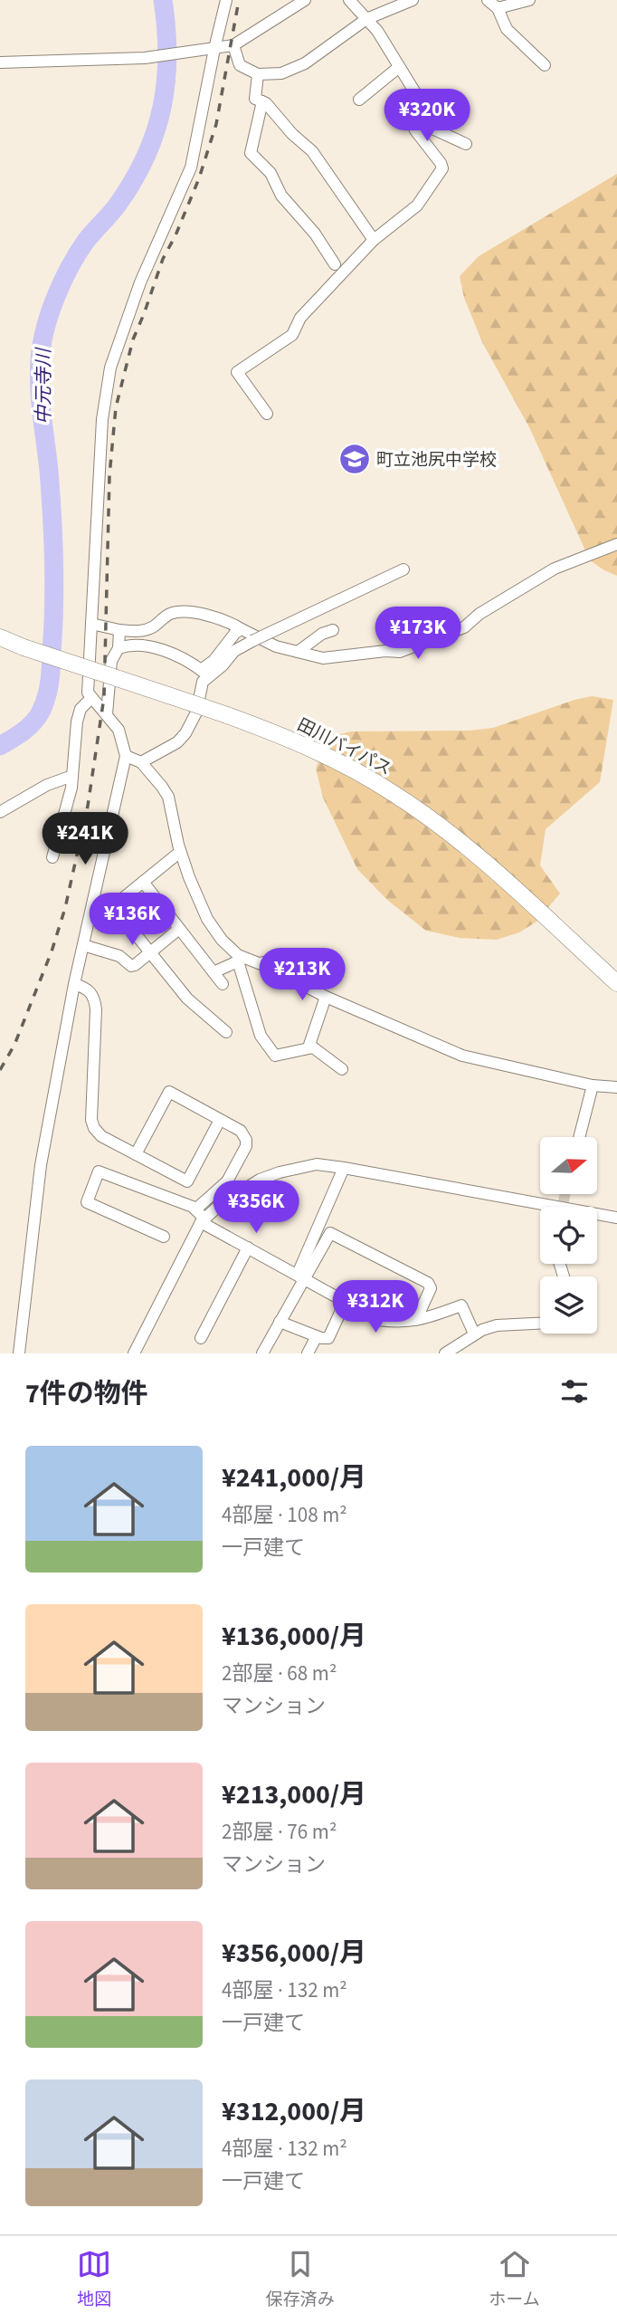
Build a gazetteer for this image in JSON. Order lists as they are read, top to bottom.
{
  "streets": {
    "highway": ["田川バイパス"]
  },
  "water": ["中元寺川"],
  "places": {
    "school or university": ["町立池尻中学校"]
  },
  "north": "right",
  "page": {
    "price": [
      "¥320K",
      "¥173K",
      "¥241K",
      "¥136K",
      "¥213K",
      "¥356K",
      "¥312K"
    ],
    "heading": "7件の物件",
    "list": [
      {
        "name": "¥241,000/月",
        "note": "4部屋 · 108 m² · 一戸建て"
      },
      {
        "name": "¥136,000/月",
        "note": "2部屋 · 68 m² · マンション"
      },
      {
        "name": "¥213,000/月",
        "note": "2部屋 · 76 m² · マンション"
      },
      {
        "name": "¥356,000/月",
        "note": "4部屋 · 132 m² · 一戸建て"
      },
      {
        "name": "¥312,000/月",
        "note": "4部屋 · 132 m² · 一戸建て"
      }
    ],
    "tabs": ["地図", "保存済み", "ホーム"]
  }
}
